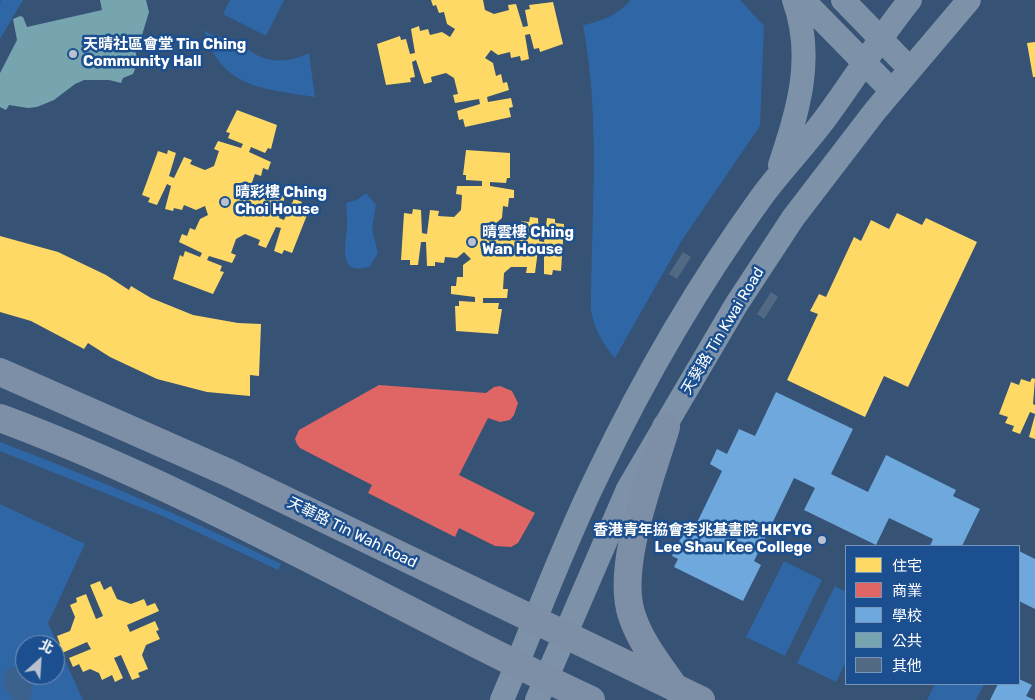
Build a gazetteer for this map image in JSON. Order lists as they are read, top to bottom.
{
  "streets": {
    "main road": ["天華路 Tin Wah Road"],
    "street": ["天葵路 Tin Kwai Road"]
  },
  "crossings": [
    ["天葵路 Tin Kwai Road", "天華路 Tin Wah Road"]
  ],
  "places": [
    "天晴社區會堂 Tin Ching Community Hall",
    "晴彩樓 Ching Choi House",
    "晴雲樓 Ching Wan House",
    "香港青年拹會李兆基書院 HKFYG Lee Shau Kee College"
  ],
  "legend": [
    "住宅",
    "商業",
    "學校",
    "公共",
    "其他"
  ],
  "north": "top right"
}
